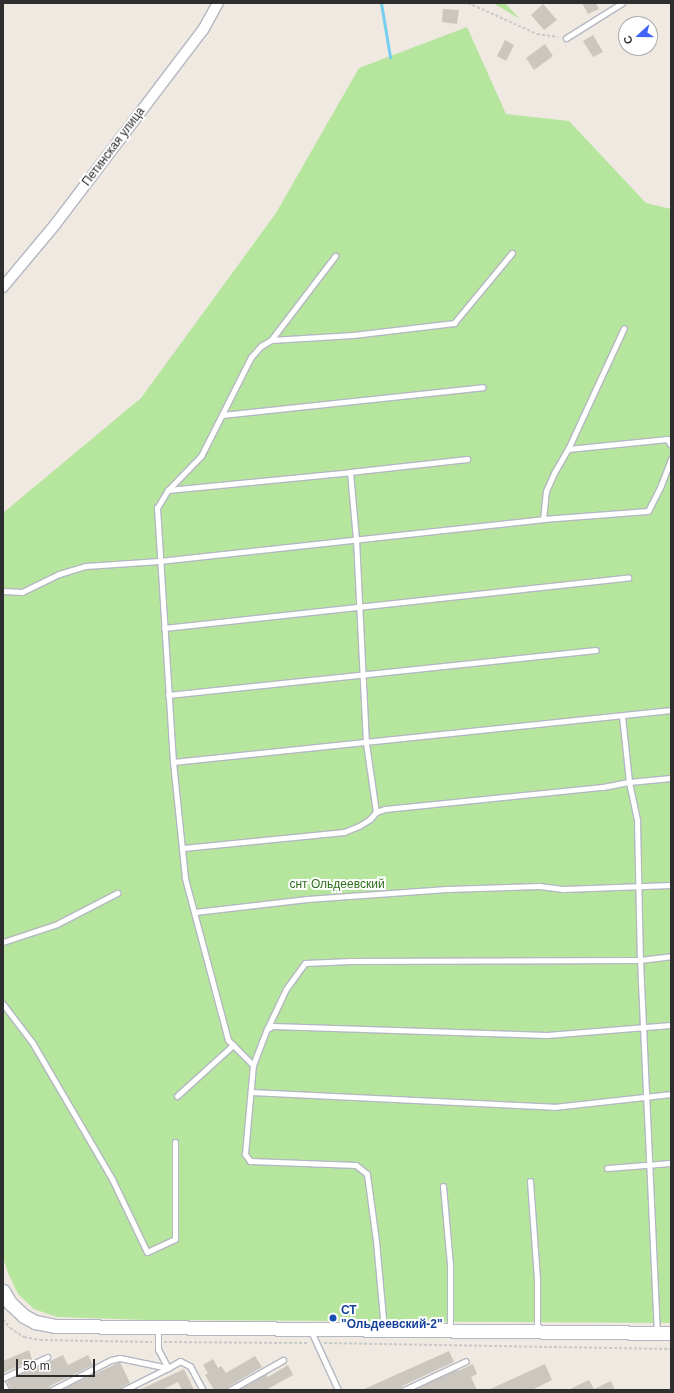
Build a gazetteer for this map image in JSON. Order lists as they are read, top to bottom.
{
  "streets": {
    "street": ["Петинская улица"]
  },
  "parks": ["снт Ольдеевский"],
  "places": ["СТ \"Ольдеевский-2\""],
  "scale_bar": "50 m",
  "north": "left"
}
